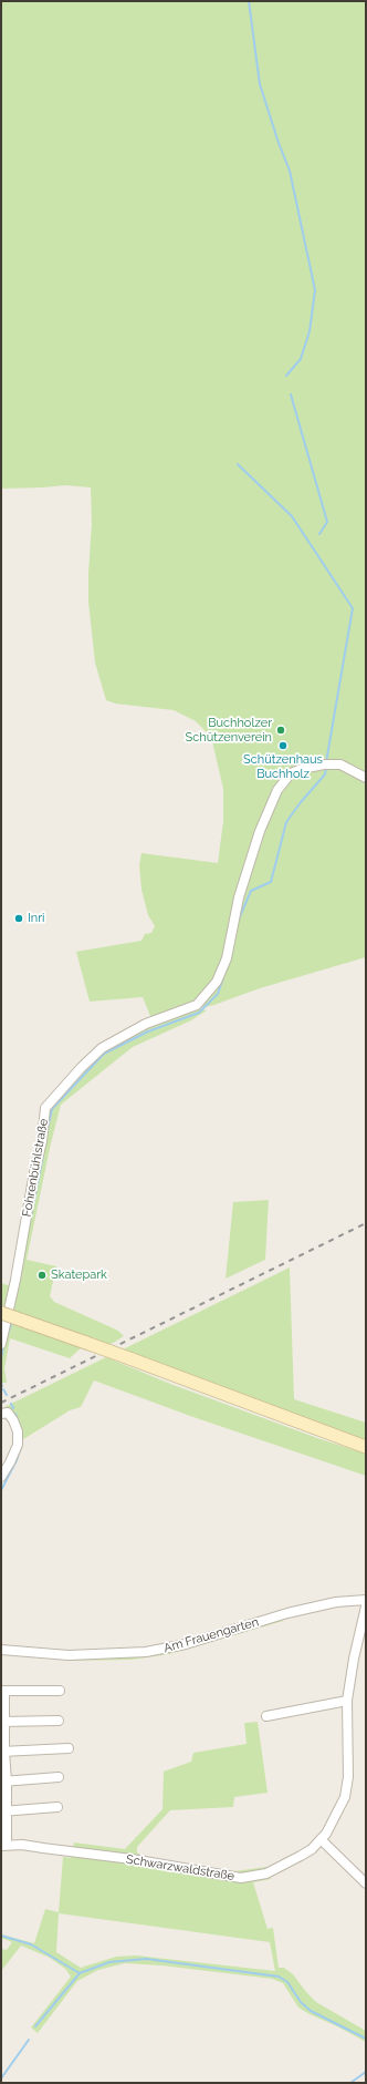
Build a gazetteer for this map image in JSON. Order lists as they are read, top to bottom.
{
  "streets": {
    "street": ["Fohrenbühlstraße", "Am Frauengarten", "Schwarzwaldstraße"]
  },
  "places": [
    "Buchholzer Schützenverein",
    "Schützenhaus Buchholz",
    "Inri",
    "Skatepark"
  ]
}
